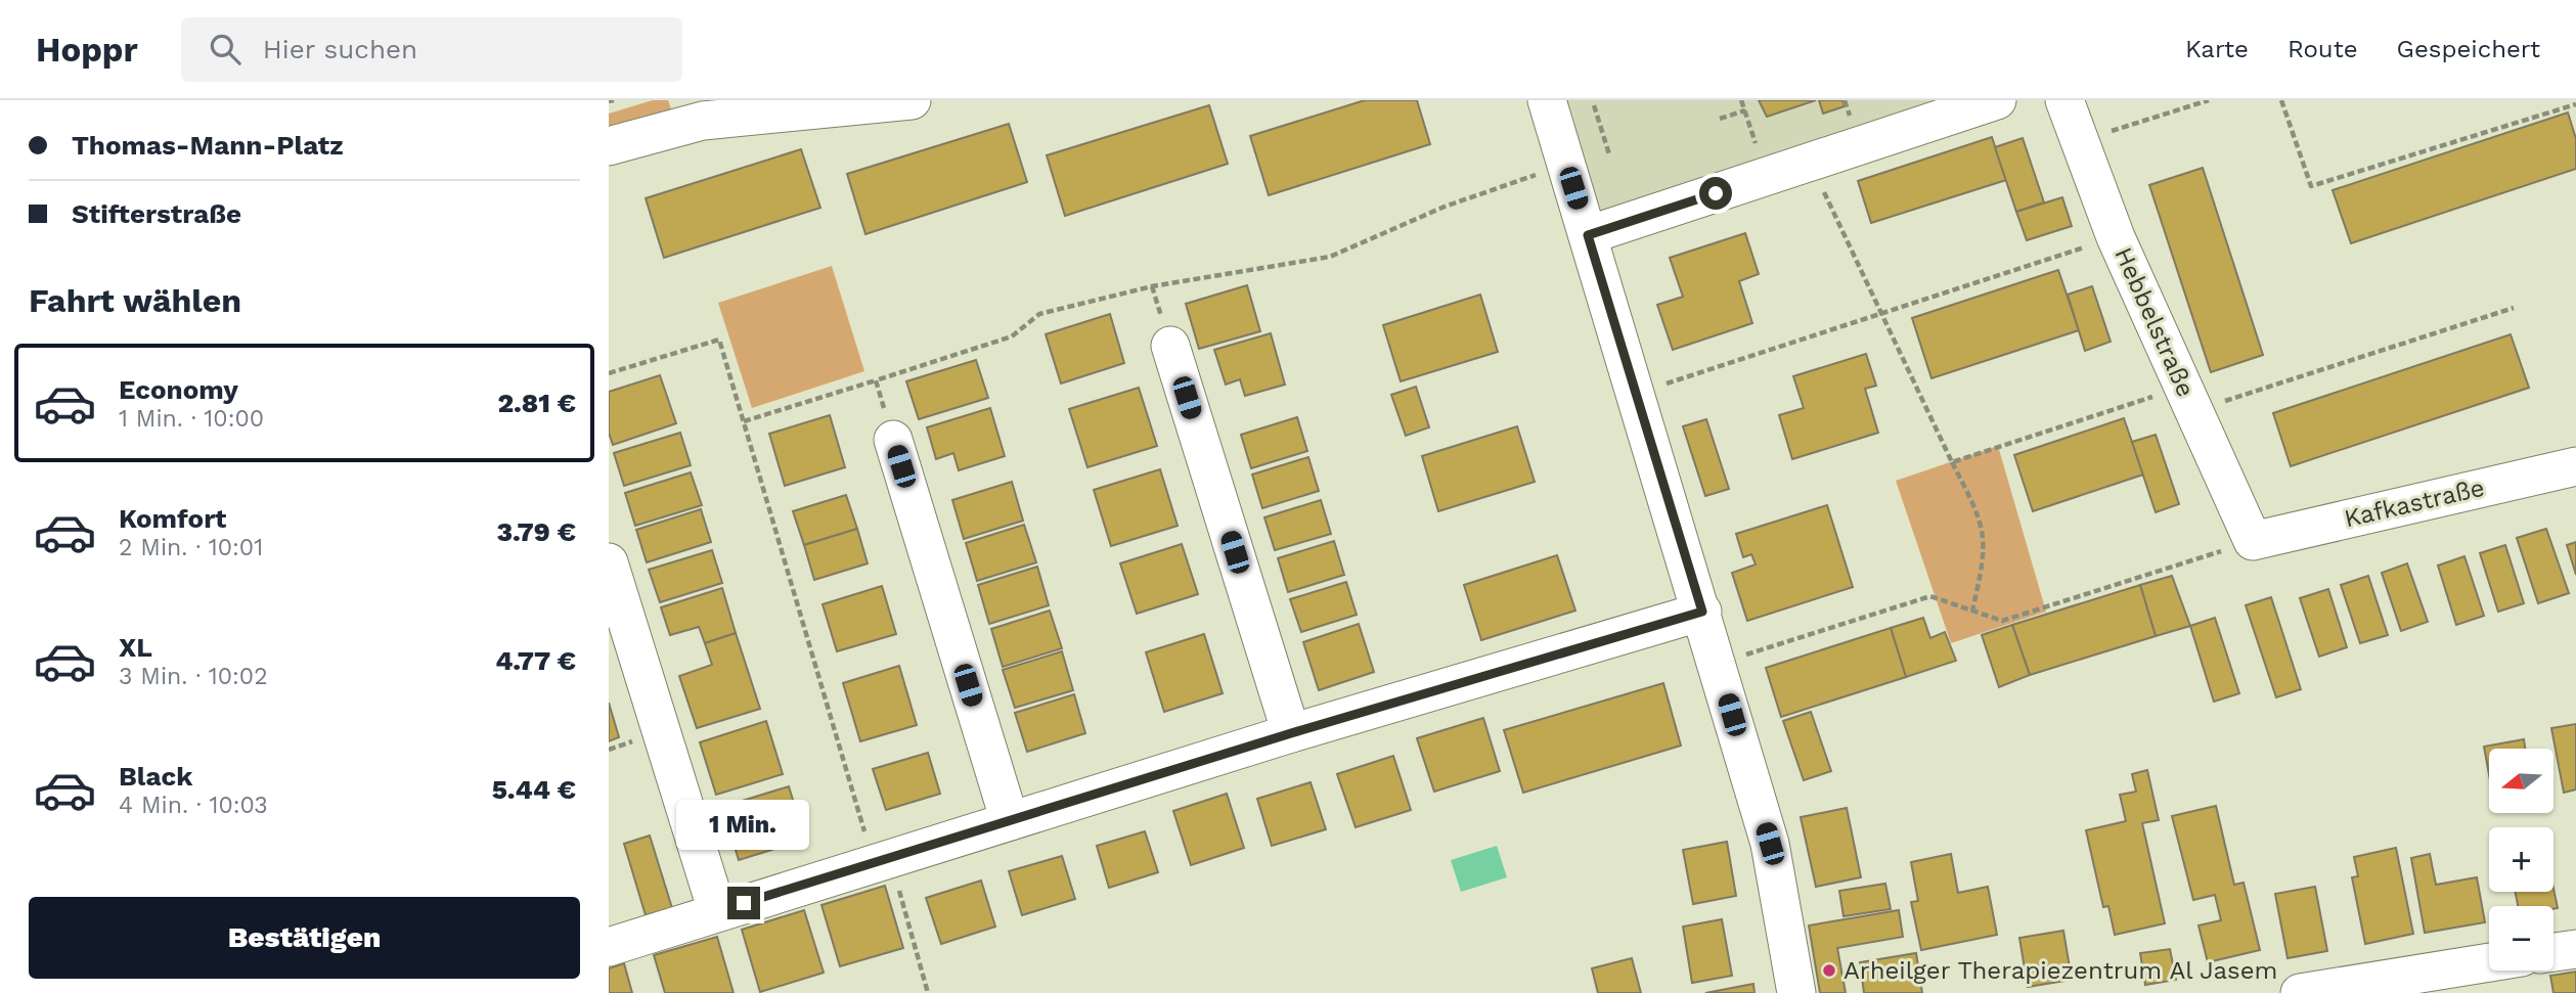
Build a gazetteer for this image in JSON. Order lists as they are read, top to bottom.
{
  "streets": {
    "street": ["Hebbelstraße", "Kafkastraße"]
  },
  "crossings": [
    ["Hebbelstraße", "Kafkastraße"]
  ],
  "places": ["Arheilger Therapiezentrum Al Jasem"],
  "north": "left",
  "page": {
    "header": "Hoppr",
    "search": "Hier suchen",
    "nav": ["Karte", "Route", "Gespeichert"],
    "banner": ["Thomas-Mann-Platz", "Stifterstraße"],
    "heading": "Fahrt wählen",
    "list": [
      {
        "name": "Economy",
        "note": "1 Min. · 10:00",
        "value": "2.81 €"
      },
      {
        "name": "Komfort",
        "note": "2 Min. · 10:01",
        "value": "3.79 €"
      },
      {
        "name": "XL",
        "note": "3 Min. · 10:02",
        "value": "4.77 €"
      },
      {
        "name": "Black",
        "note": "4 Min. · 10:03",
        "value": "5.44 €"
      }
    ],
    "map_buttons": ["+", "−"],
    "bubble": "1 Min.",
    "buttons": "Bestätigen"
  }
}
